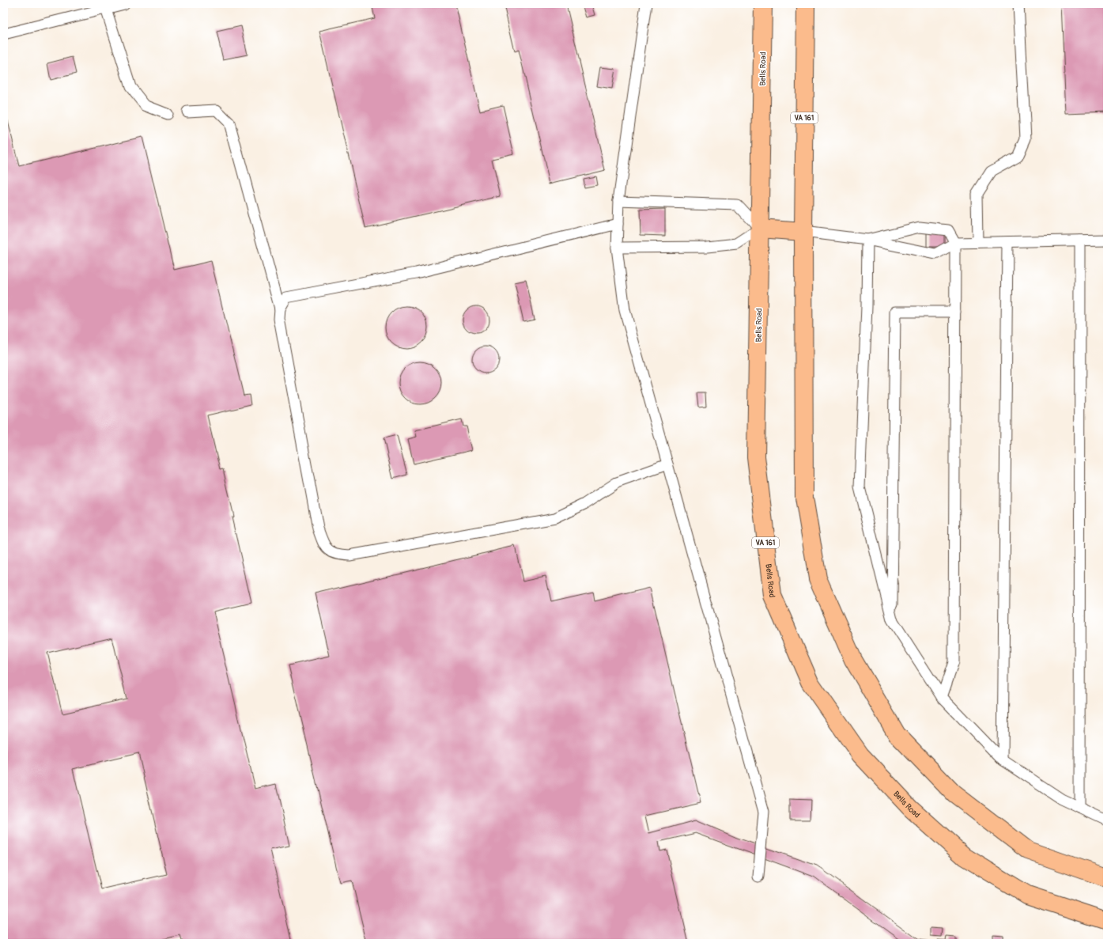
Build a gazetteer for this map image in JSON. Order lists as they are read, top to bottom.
{
  "streets": {
    "main road": ["Bells Road", "VA 161"]
  }
}
